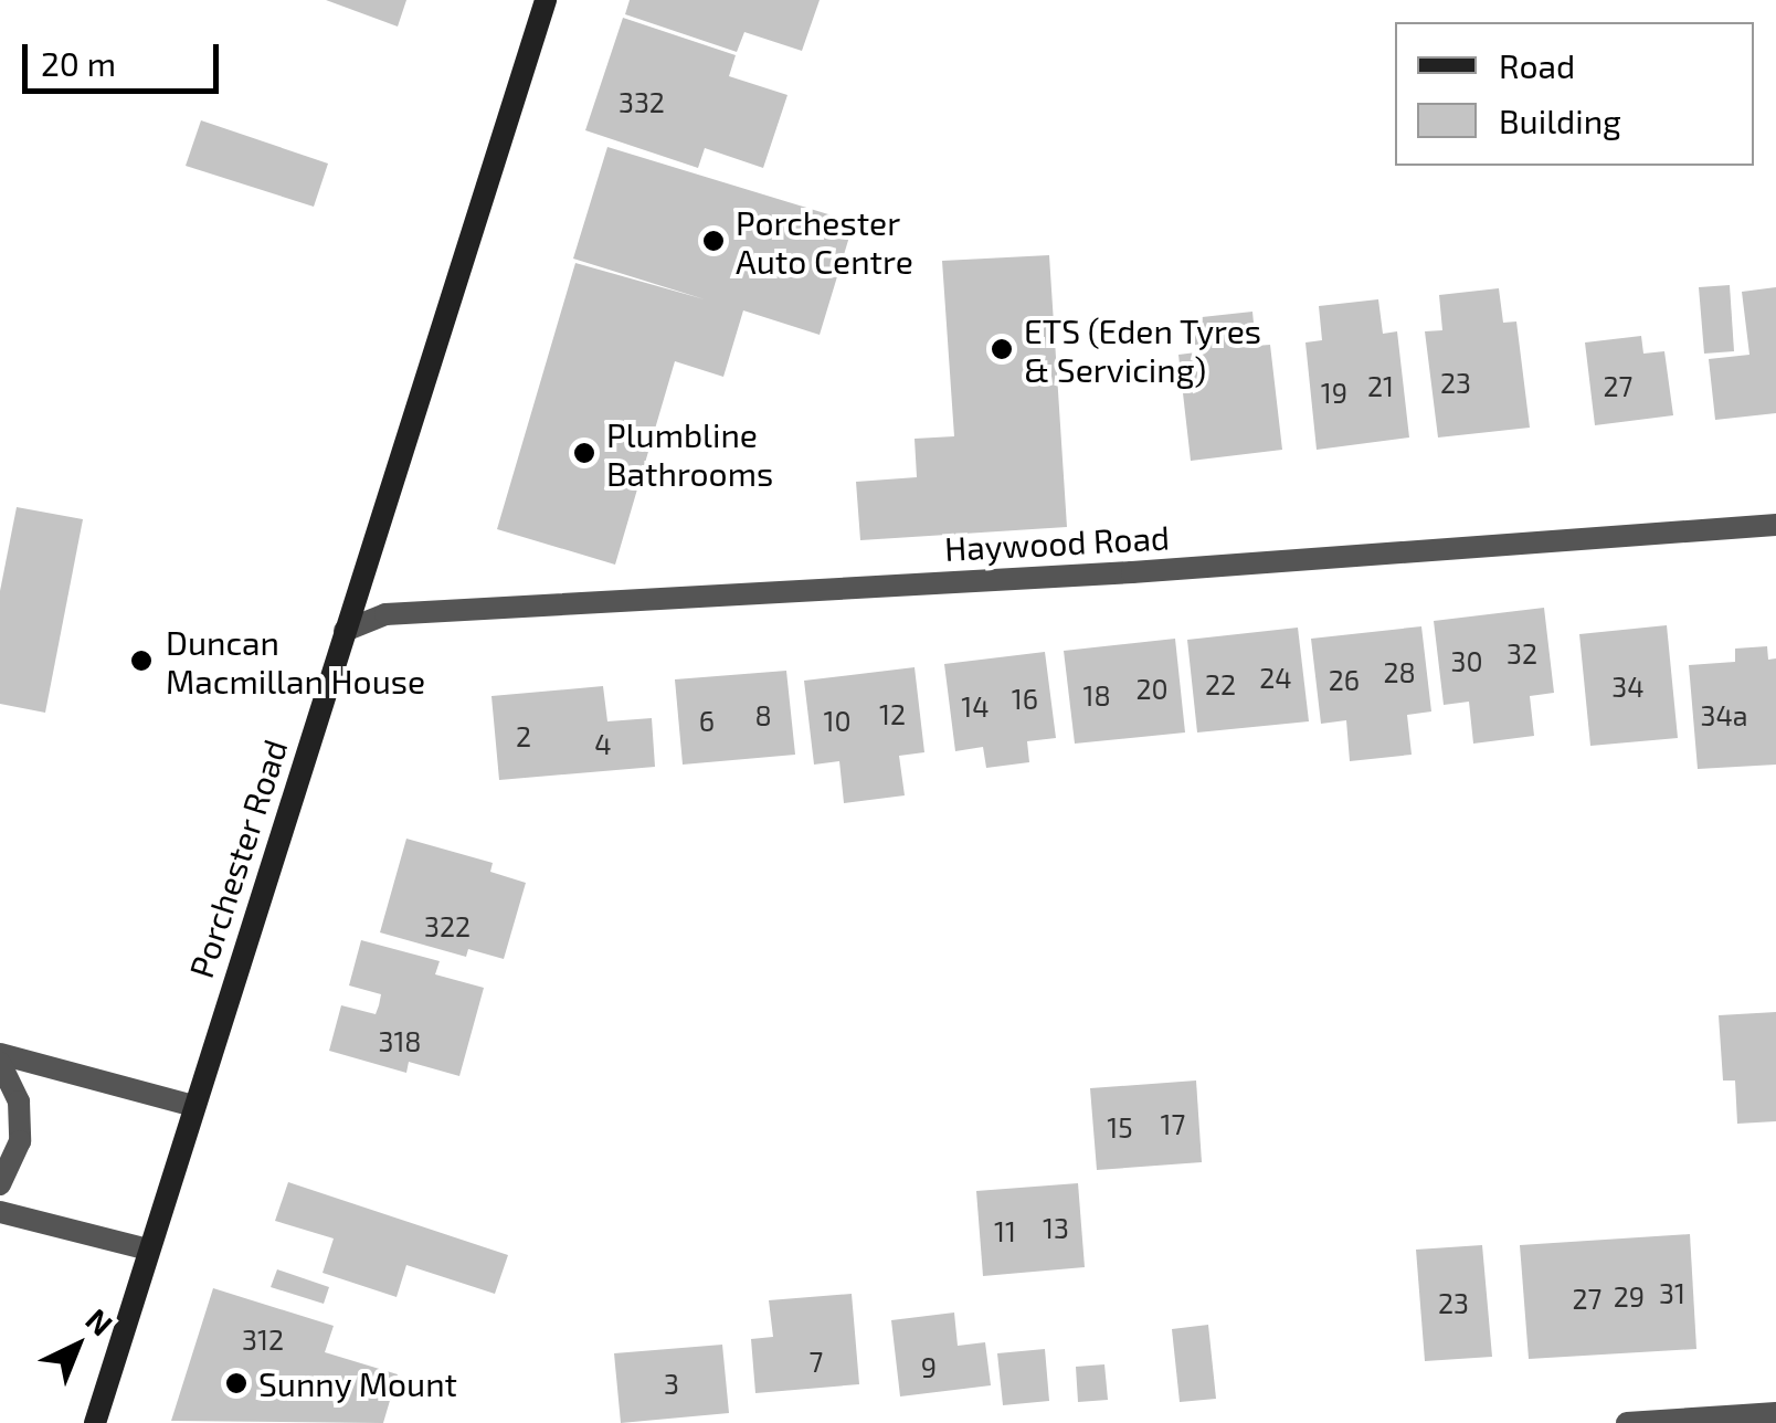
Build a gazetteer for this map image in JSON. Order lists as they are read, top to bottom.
{
  "streets": {
    "street": ["Haywood Road", "Porchester Road"]
  },
  "crossings": [
    ["Haywood Road", "Porchester Road"]
  ],
  "places": [
    "Porchester Auto Centre",
    "ETS (Eden Tyres & Servicing)",
    "Plumbline Bathrooms",
    "Duncan Macmillan House",
    "Sunny Mount"
  ],
  "house_numbers": [
    "332",
    "23",
    "21",
    "27",
    "19",
    "32",
    "30",
    "28",
    "24",
    "26",
    "22",
    "34",
    "20",
    "18",
    "16",
    "14",
    "12",
    "8",
    "34a",
    "6",
    "10",
    "2",
    "4",
    "322",
    "318",
    "17",
    "15",
    "13",
    "11",
    "31",
    "29",
    "27",
    "23",
    "312",
    "7",
    "9",
    "3"
  ],
  "legend": ["Road", "Building"],
  "scale_bar": "20 m",
  "north": "top right"
}
